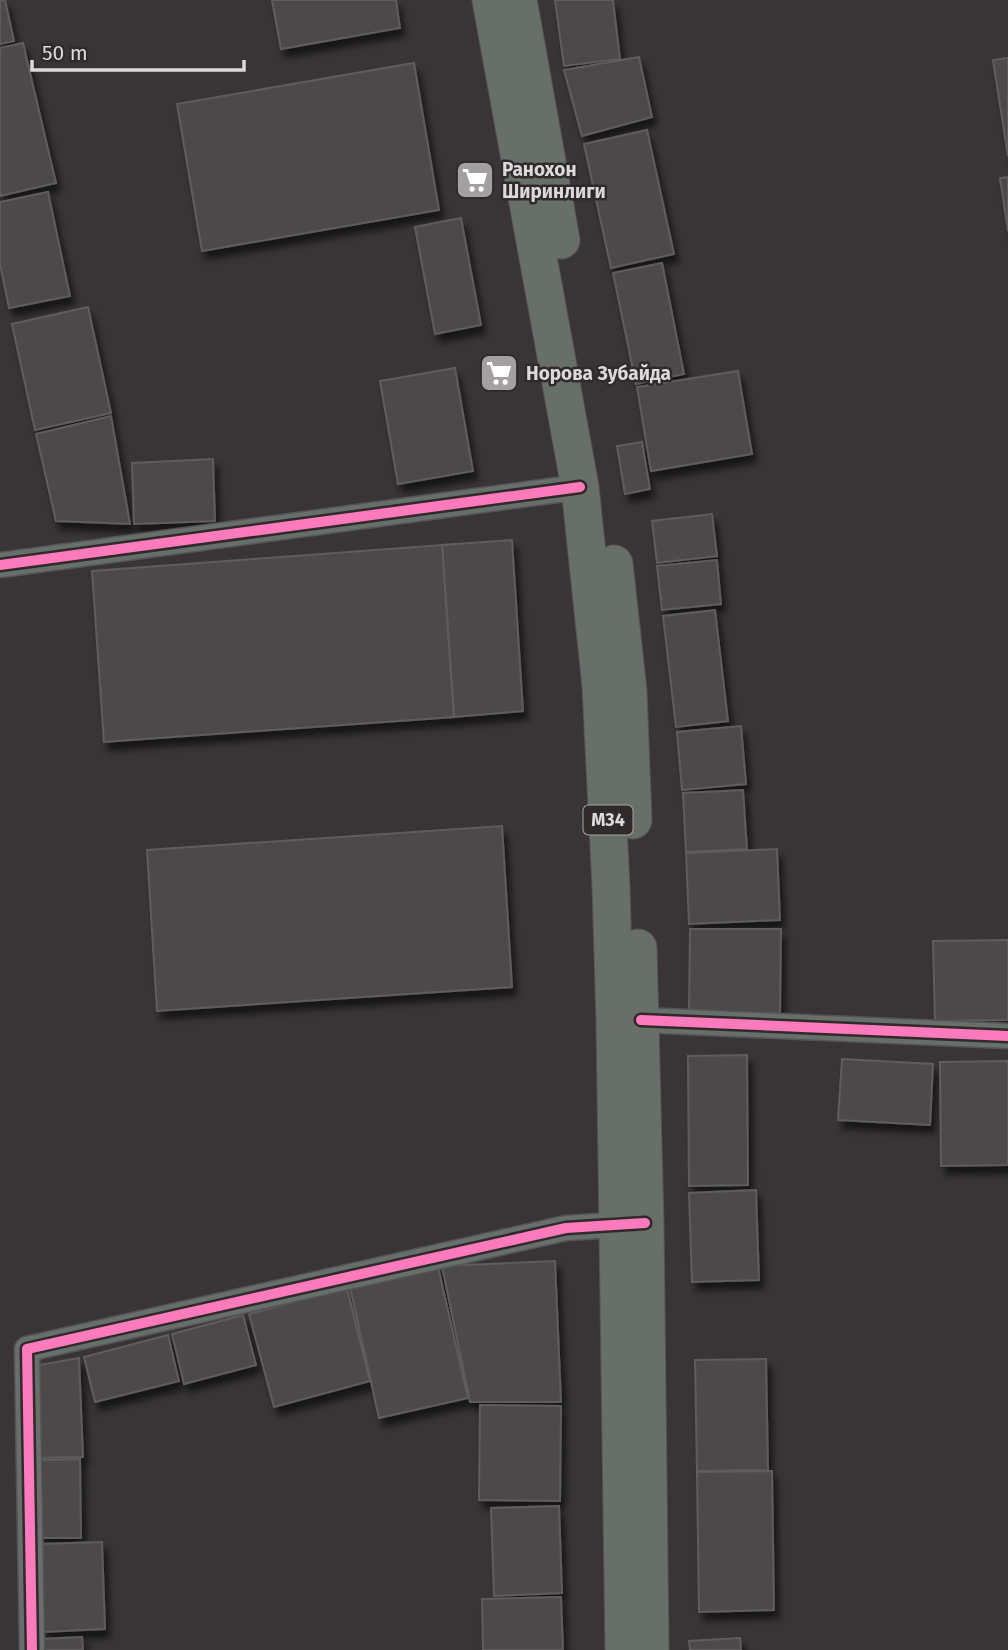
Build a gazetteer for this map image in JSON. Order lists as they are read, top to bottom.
{
  "streets": {
    "main road": ["M34"]
  },
  "places": {
    "supermarket": ["Ранохон Ширинлиги", "Норова Зубайда"]
  },
  "scale_bar": "50 m"
}
